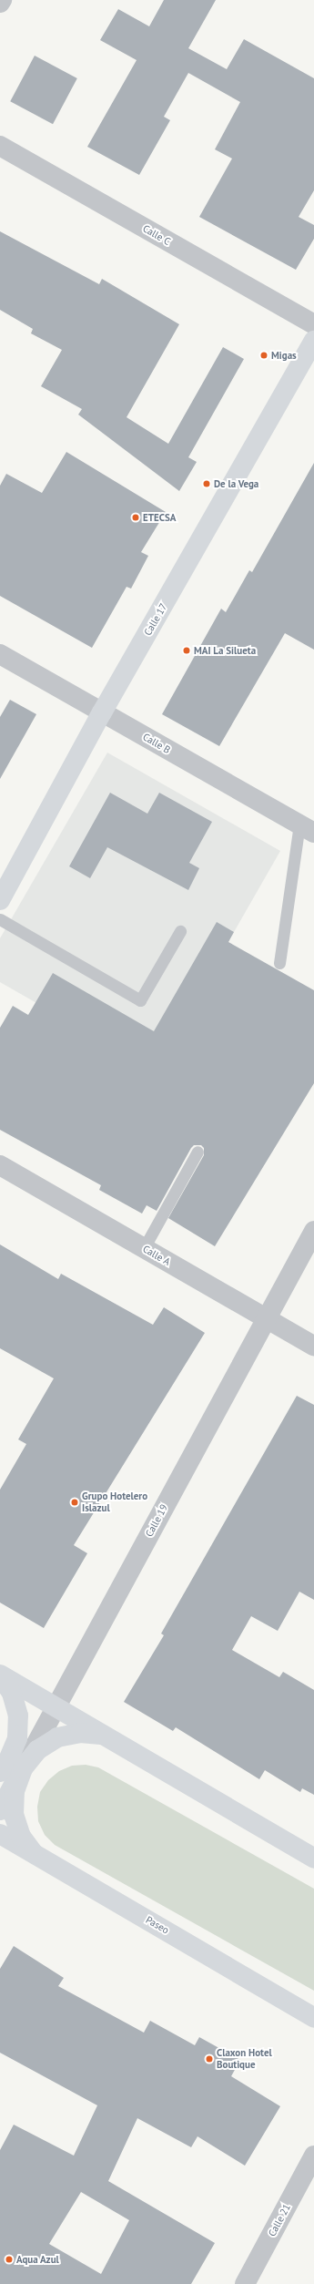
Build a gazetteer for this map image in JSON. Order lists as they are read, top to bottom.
{
  "streets": {
    "main road": ["Calle 17", "Calle 19", "Paseo"],
    "street": [
      "Calle C",
      "Calle B",
      "Calle A",
      "Calle 21"
    ]
  },
  "crossings": [
    ["Calle 17", "Calle B"],
    ["Calle A", "Calle 19"]
  ],
  "places": [
    "Migas",
    "De la Vega",
    "ETECSA",
    "MAI La Silueta",
    "Grupo Hotelero Islazul",
    "Claxon Hotel Boutique",
    "Aqua Azul"
  ]
}
